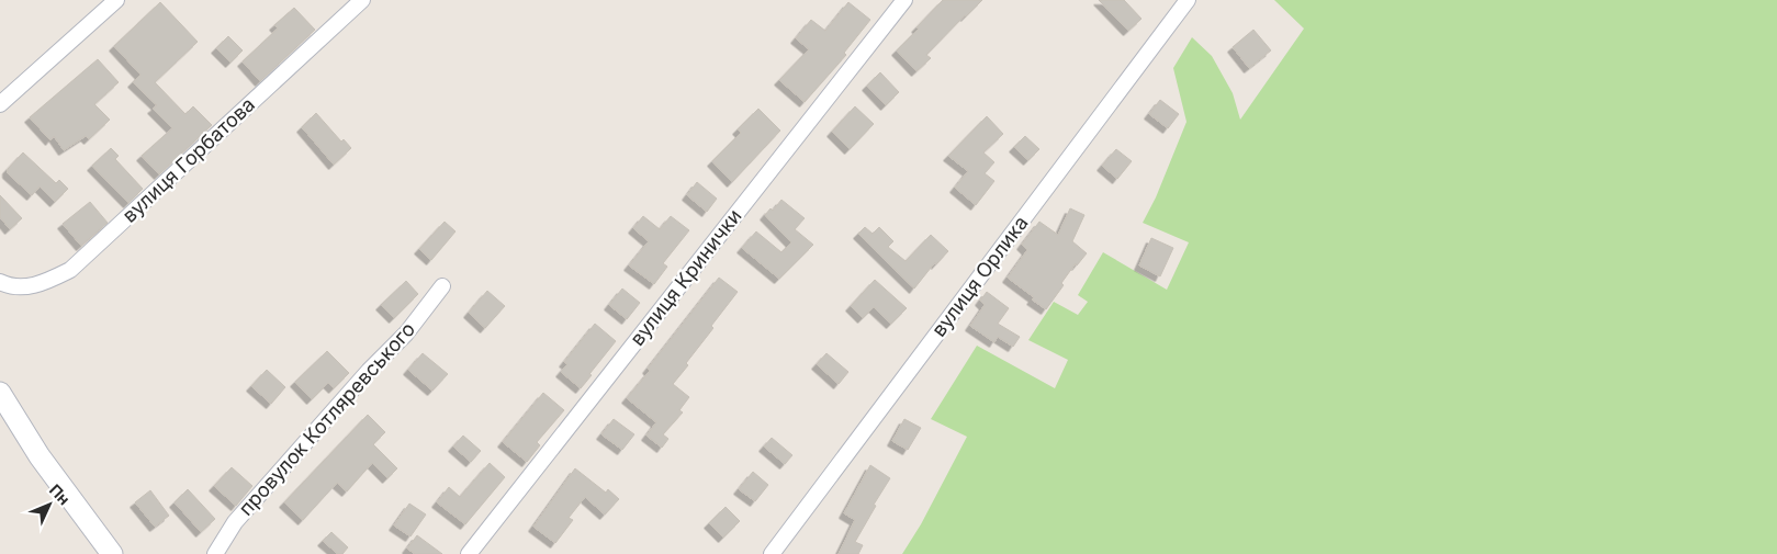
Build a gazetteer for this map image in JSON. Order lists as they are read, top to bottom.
{
  "streets": {
    "street": [
      "вулиця Горбатова",
      "вулиця Орлика",
      "вулиця Кринички",
      "провулок Котляревського"
    ]
  },
  "north": "top right"
}
